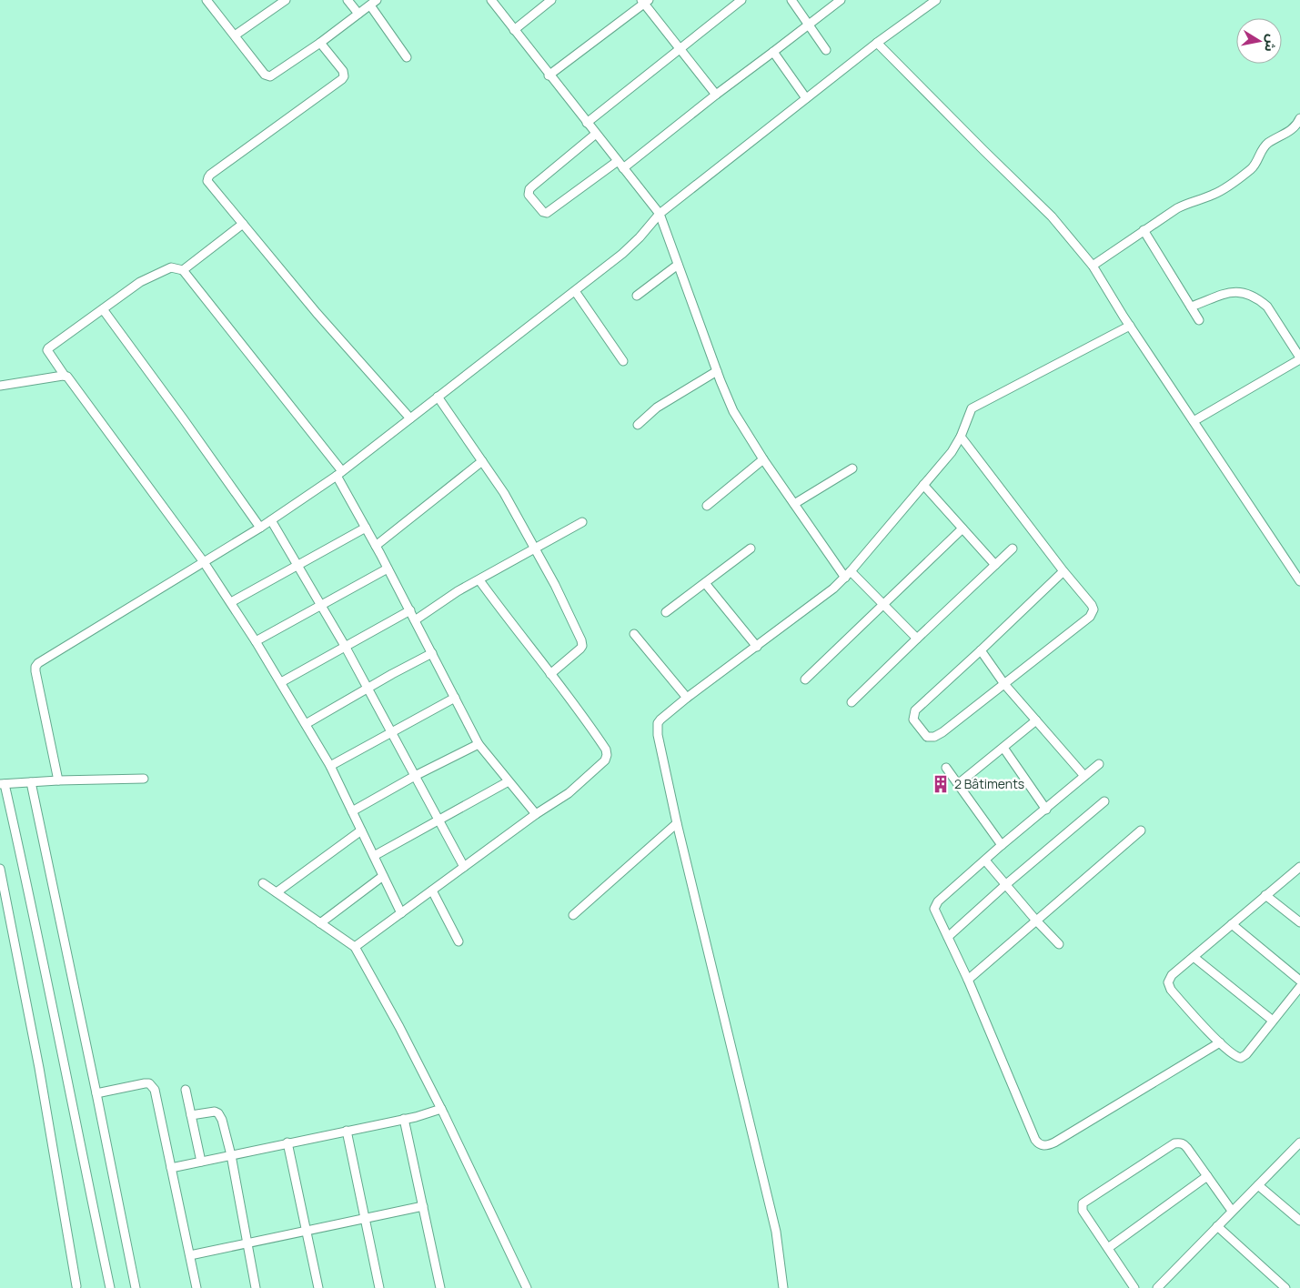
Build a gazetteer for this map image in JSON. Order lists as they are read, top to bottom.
{
  "places": {
    "building": ["2 Bâtiments"]
  },
  "north": "right"
}
